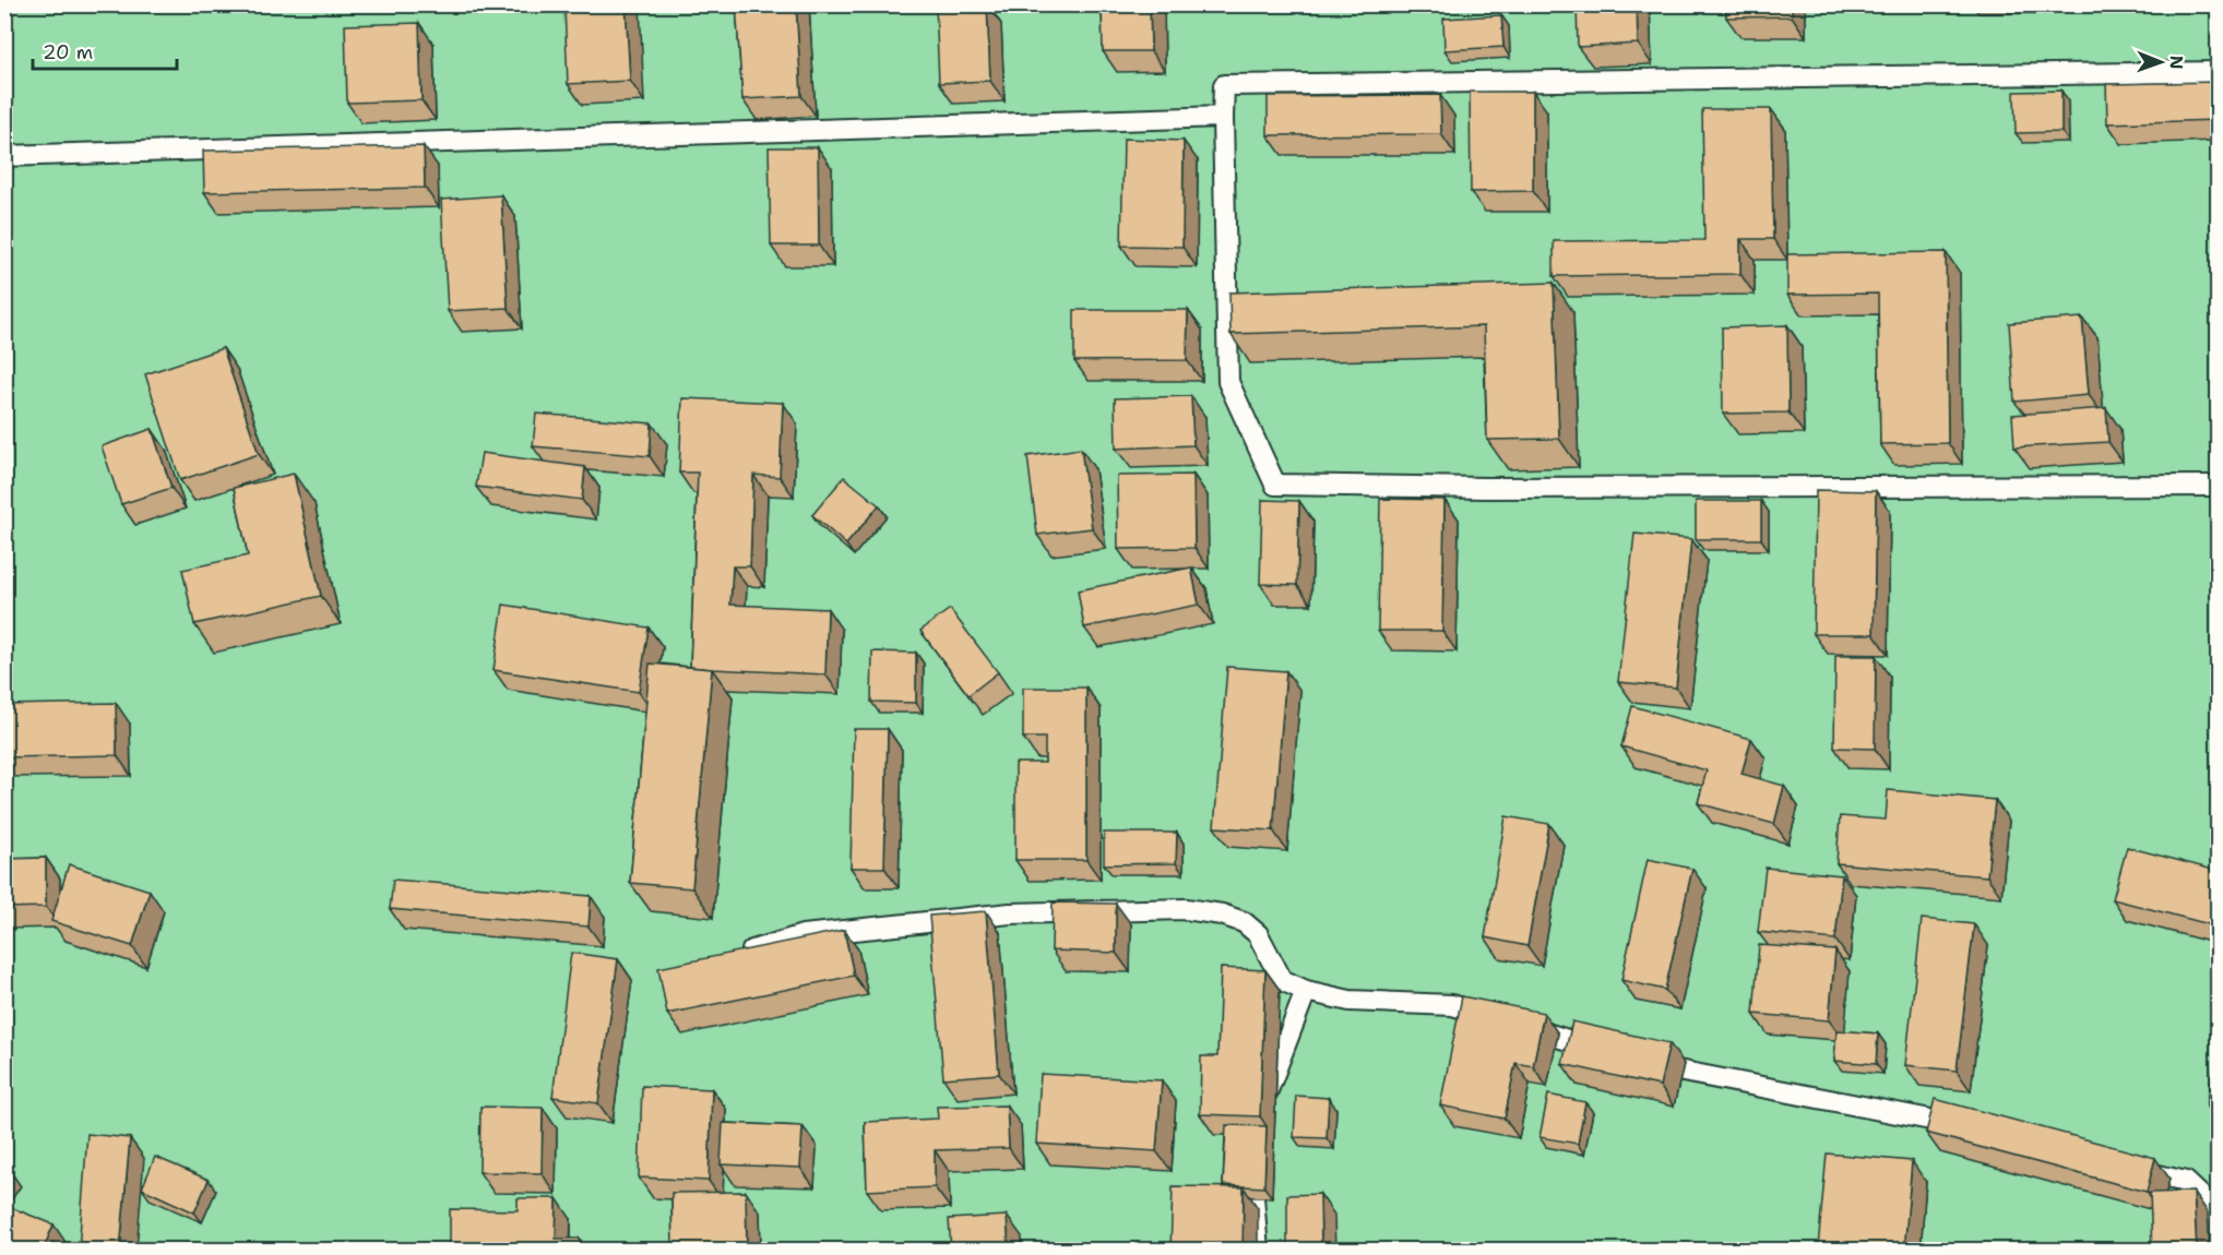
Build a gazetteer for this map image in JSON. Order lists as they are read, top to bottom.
{
  "scale_bar": "20 m",
  "north": "right"
}
